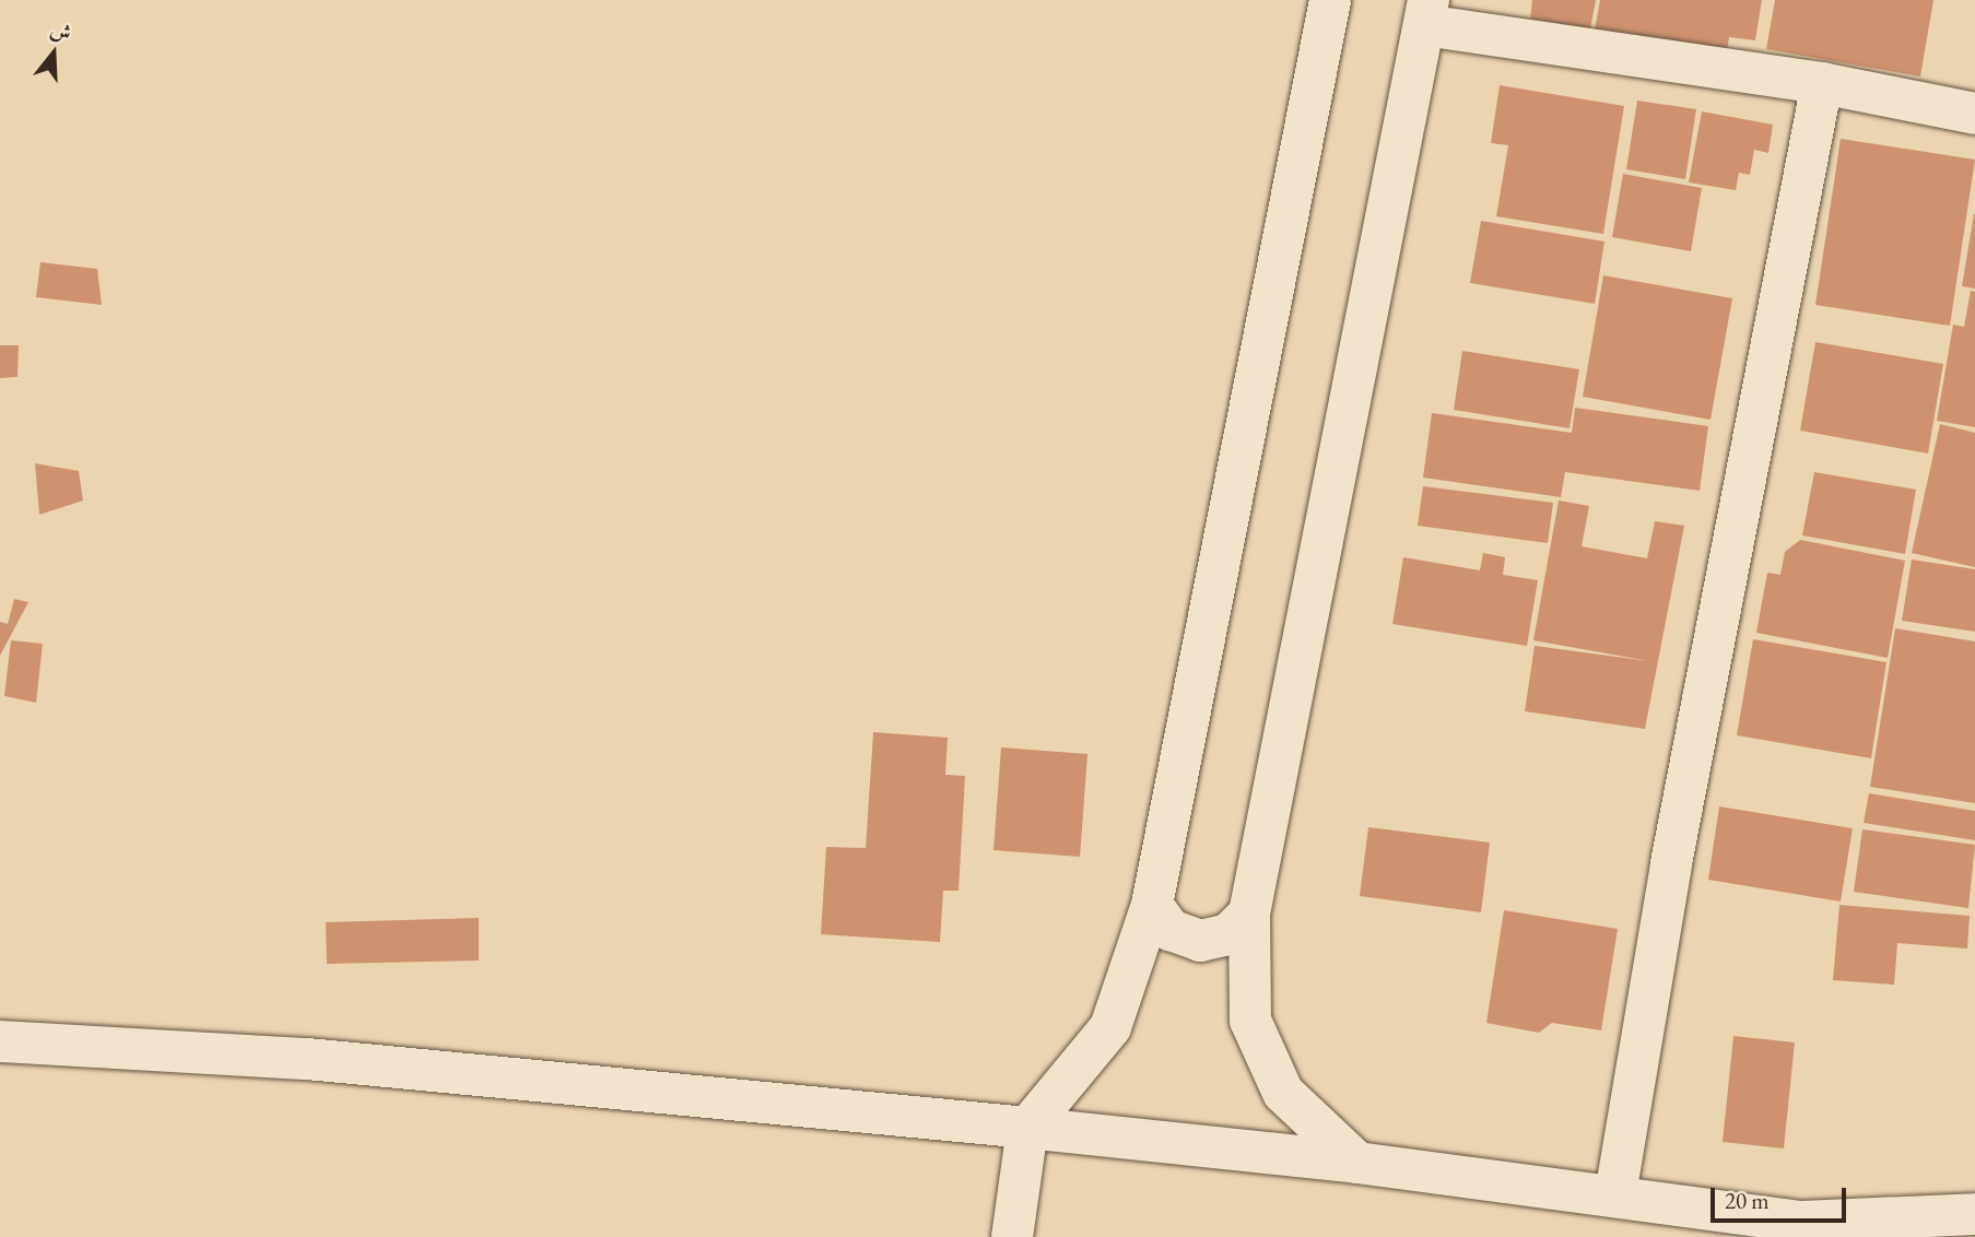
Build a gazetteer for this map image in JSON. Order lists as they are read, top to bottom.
{
  "scale_bar": "20 m",
  "north": "top"
}
